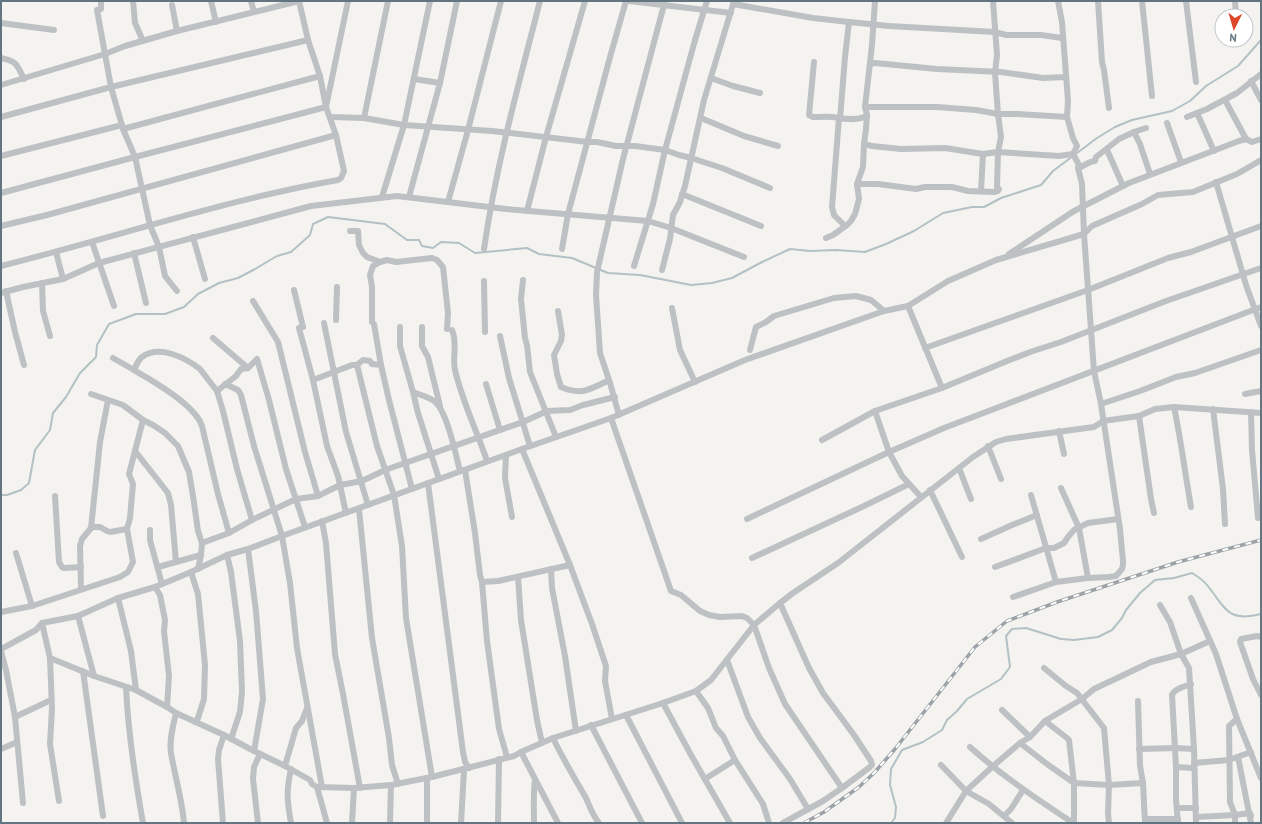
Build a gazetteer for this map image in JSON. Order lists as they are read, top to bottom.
{
  "north": "bottom"
}
